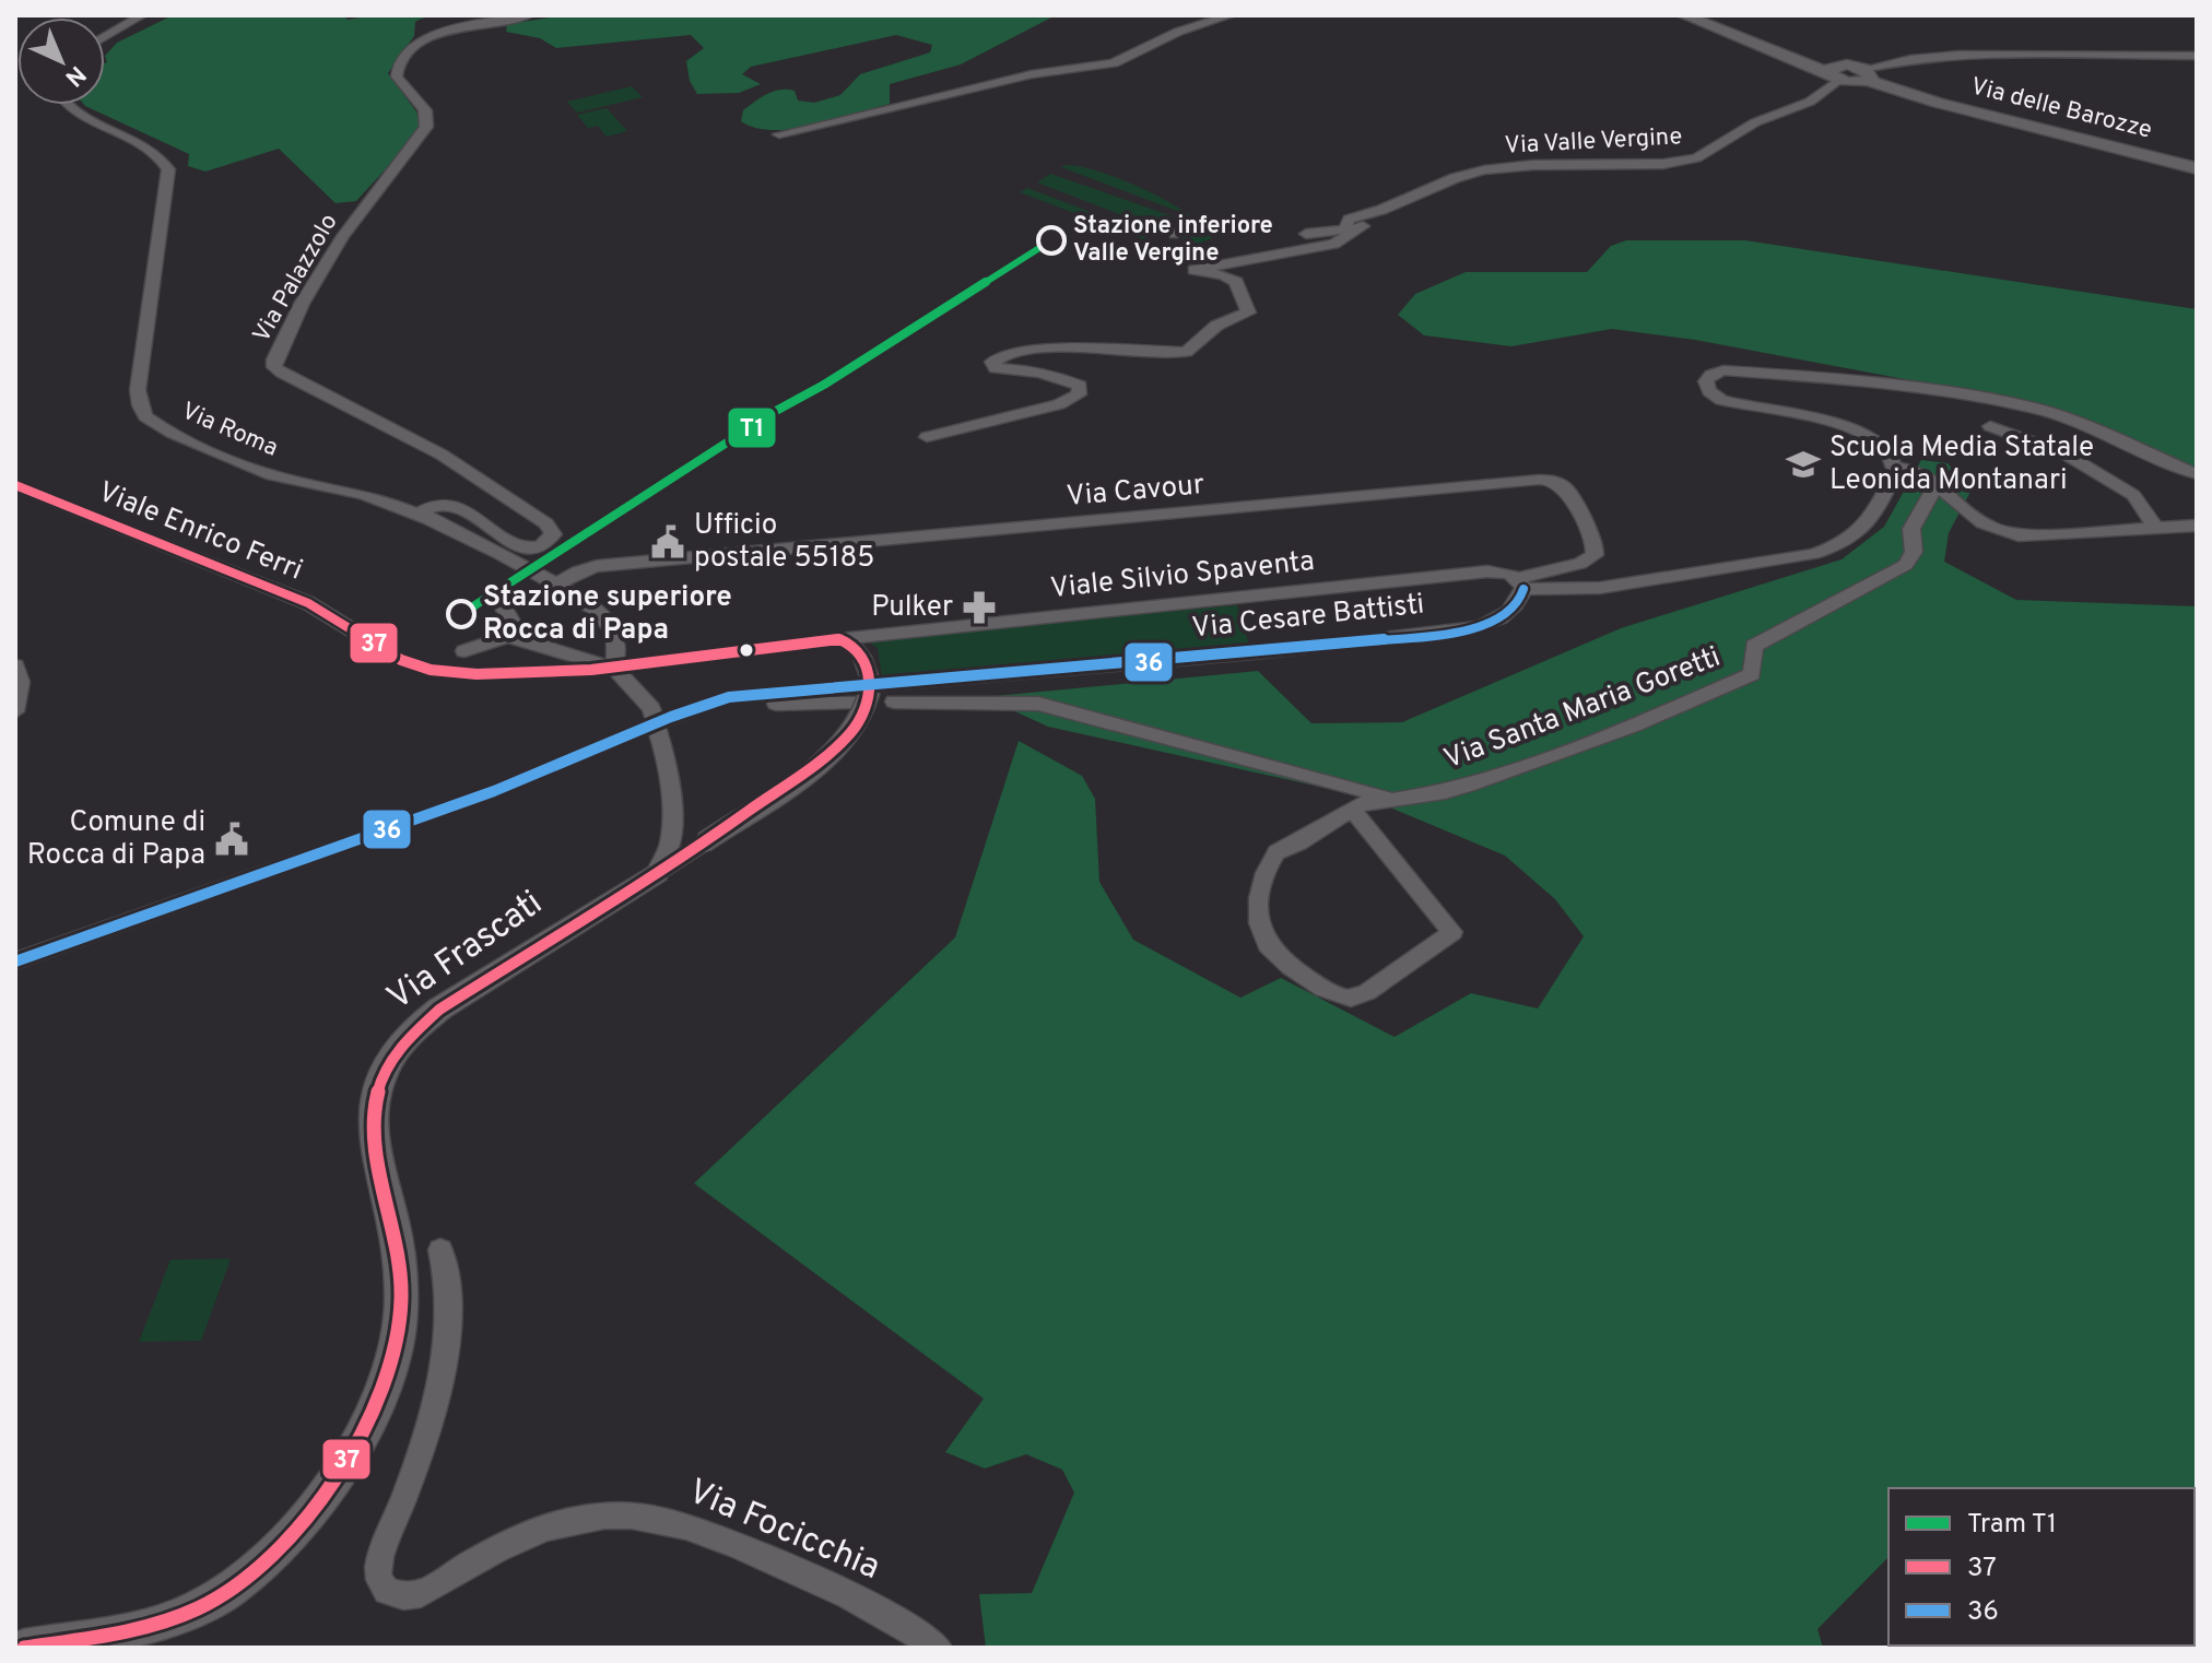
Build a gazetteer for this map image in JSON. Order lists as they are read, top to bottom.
{
  "streets": {
    "main road": ["Via delle Barozze", "Via Frascati"],
    "street": [
      "Via Valle Vergine",
      "Via Palazzolo",
      "Via Roma",
      "Via Cavour",
      "Viale Enrico Ferri",
      "Viale Silvio Spaventa",
      "Via Cesare Battisti",
      "Via Santa Maria Goretti",
      "Via Focicchia"
    ]
  },
  "crossings": [
    ["Via delle Barozze", "Via Valle Vergine"],
    ["Via Palazzolo", "Via Roma"],
    ["Via Roma", "Via Cavour"],
    ["Via Roma", "Viale Enrico Ferri"],
    ["Via Cavour", "Viale Silvio Spaventa"],
    ["Via Cavour", "Via Cesare Battisti"],
    ["Viale Enrico Ferri", "Viale Silvio Spaventa"],
    ["Viale Silvio Spaventa", "Via Cesare Battisti"]
  ],
  "places": {
    "other": ["Stazione inferiore Valle Vergine", "Stazione superiore Rocca di Papa"],
    "school or university": ["Scuola Media Statale Leonida Montanari"],
    "public building": ["Ufficio postale 55185", "Comune di Rocca di Papa"],
    "pharmacy": ["Pulker"]
  },
  "lines": ["tram line T1", "transit line 37", "transit line 36"],
  "legend": ["Tram T1", "37", "36"],
  "north": "bottom right"
}
